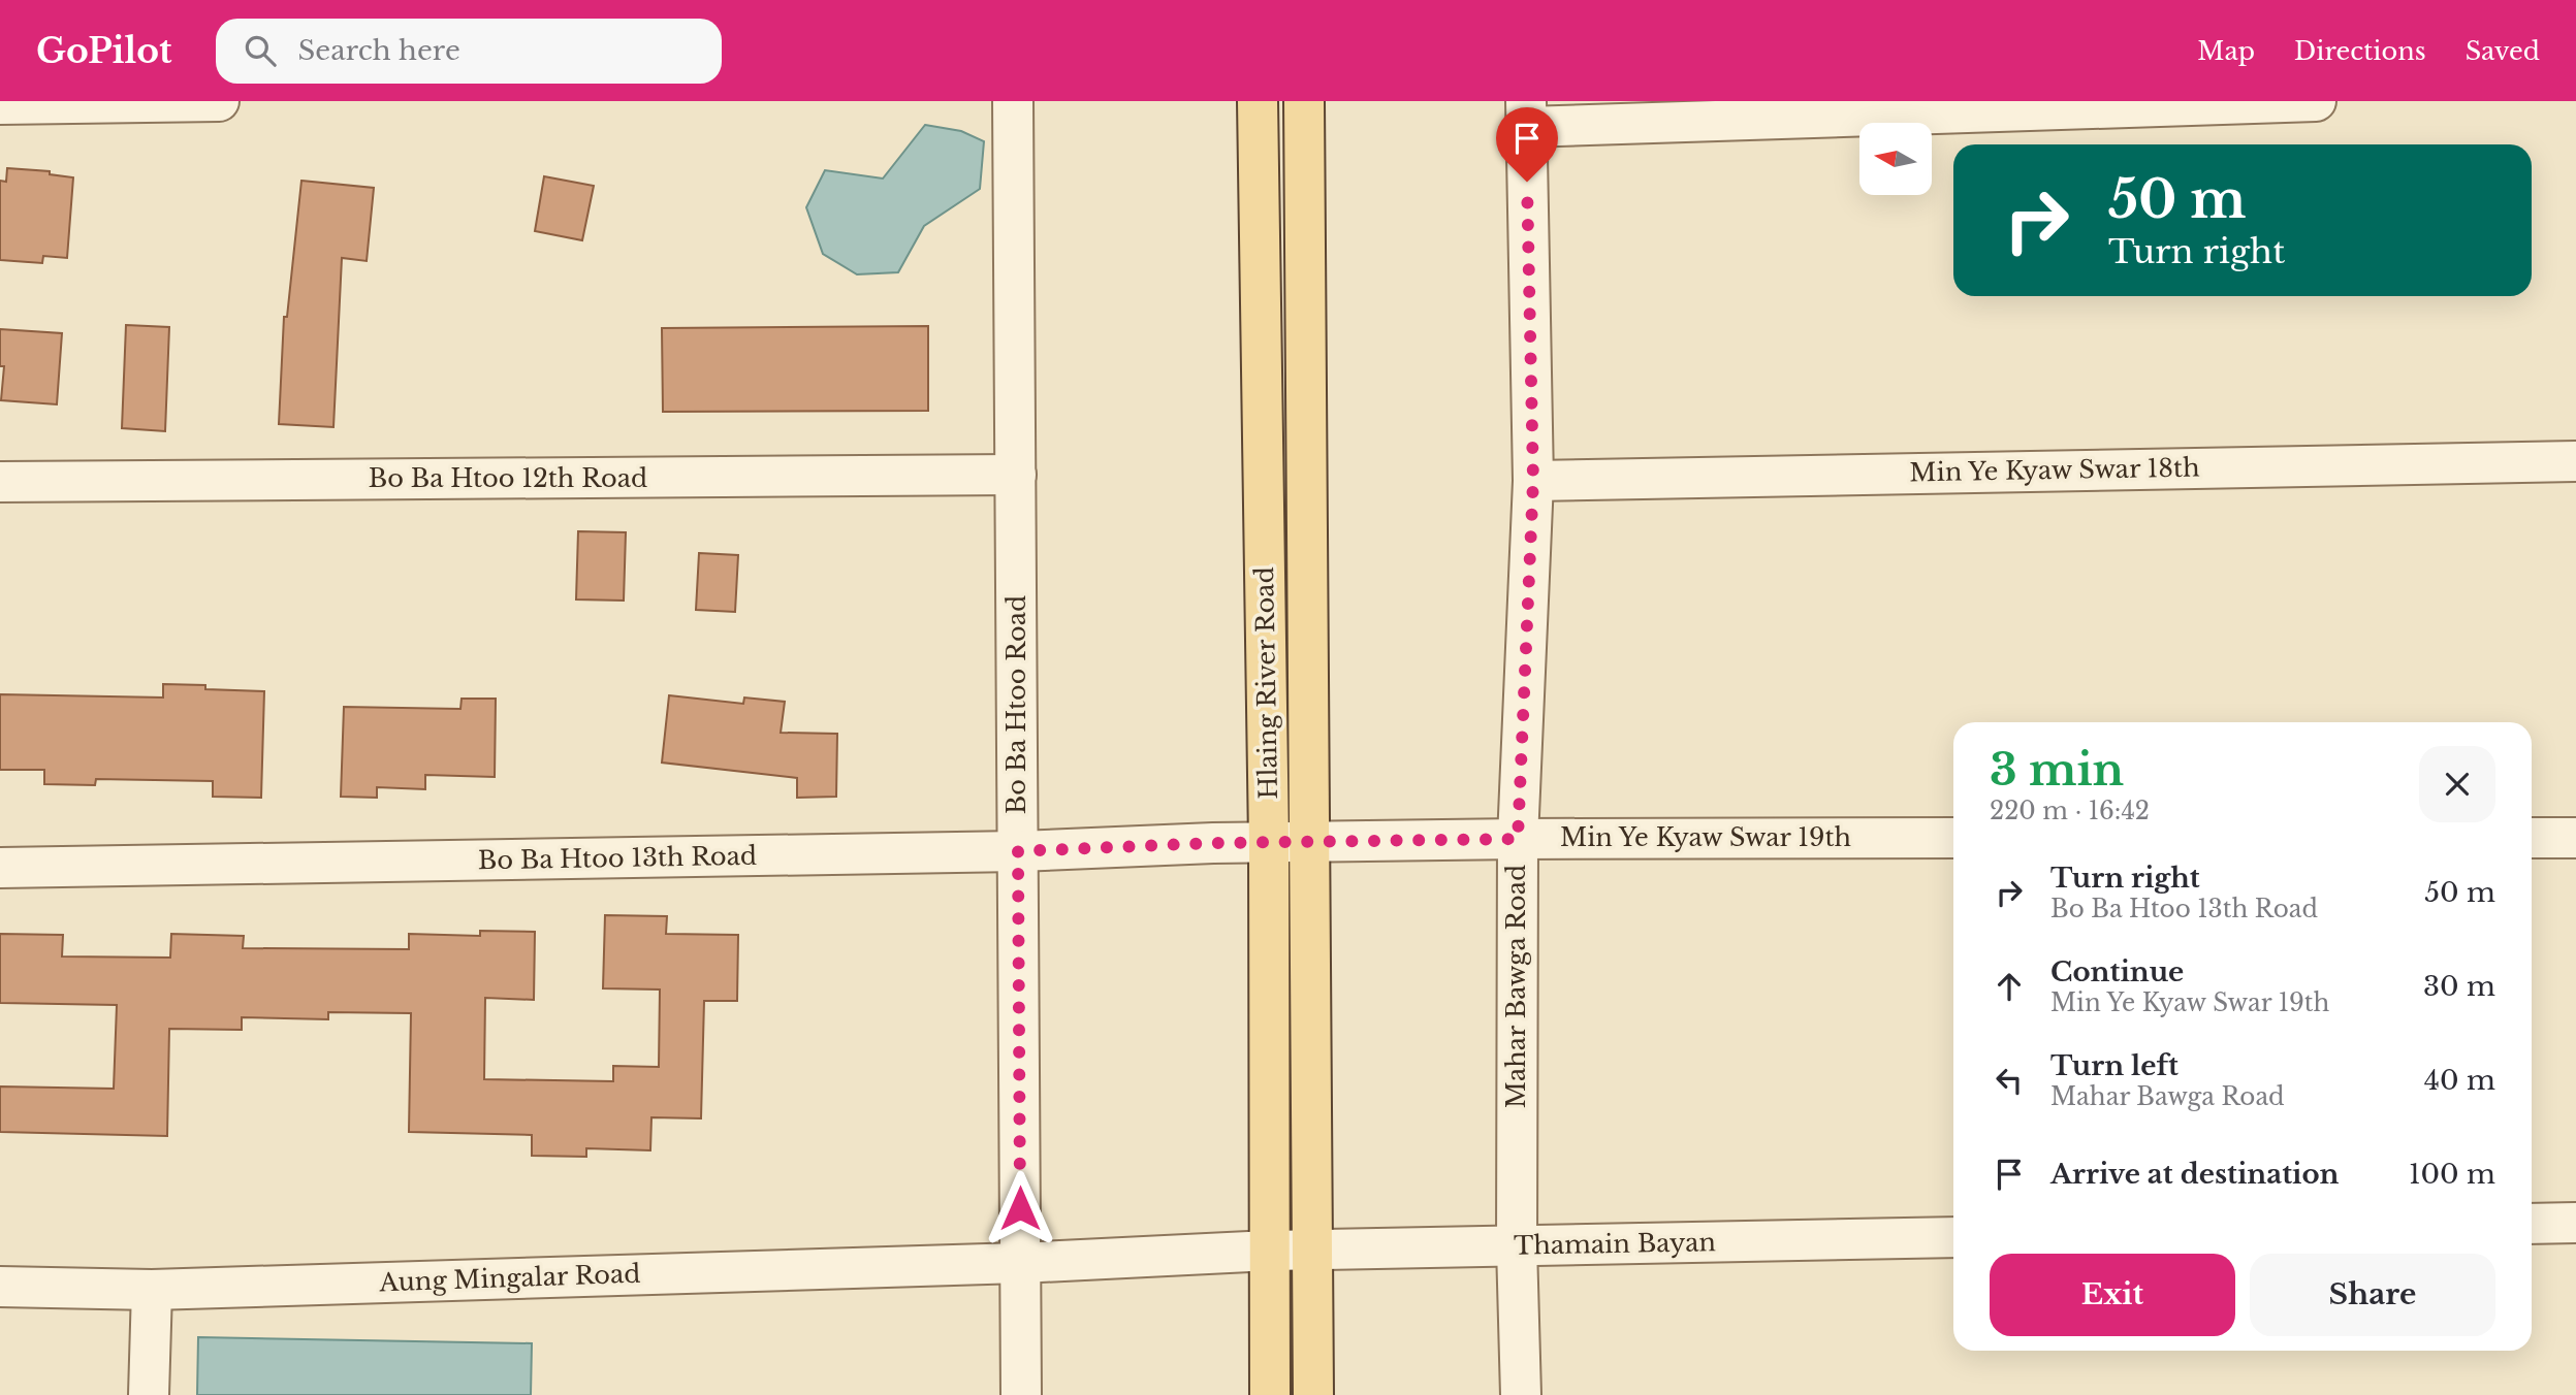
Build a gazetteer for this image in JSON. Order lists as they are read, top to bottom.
{
  "streets": {
    "main road": ["Hlaing River Road"],
    "street": [
      "Min Ye Kyaw Swar 18th",
      "Bo Ba Htoo 12th Road",
      "Bo Ba Htoo Road",
      "Min Ye Kyaw Swar 19th",
      "Bo Ba Htoo 13th Road",
      "Mahar Bawga Road",
      "Thamain Bayan",
      "Aung Mingalar Road"
    ]
  },
  "crossings": [
    ["Min Ye Kyaw Swar 18th", "Mahar Bawga Road"],
    ["Bo Ba Htoo 12th Road", "Bo Ba Htoo Road"],
    ["Hlaing River Road", "Min Ye Kyaw Swar 19th"],
    ["Hlaing River Road", "Bo Ba Htoo 13th Road"],
    ["Hlaing River Road", "Thamain Bayan"],
    ["Hlaing River Road", "Aung Mingalar Road"],
    ["Bo Ba Htoo Road", "Bo Ba Htoo 13th Road"],
    ["Bo Ba Htoo Road", "Aung Mingalar Road"],
    ["Min Ye Kyaw Swar 19th", "Bo Ba Htoo 13th Road"],
    ["Min Ye Kyaw Swar 19th", "Mahar Bawga Road"],
    ["Mahar Bawga Road", "Thamain Bayan"],
    ["Thamain Bayan", "Aung Mingalar Road"]
  ],
  "north": "left",
  "page": {
    "header": "GoPilot",
    "search": "Search here",
    "nav": ["Map", "Directions", "Saved"],
    "turn": ["50 m", "Turn right"],
    "heading": ["3 min", "220 m · 16:42"],
    "list": [
      {
        "name": "Turn right",
        "note": "Bo Ba Htoo 13th Road",
        "value": "50 m"
      },
      {
        "name": "Continue",
        "note": "Min Ye Kyaw Swar 19th",
        "value": "30 m"
      },
      {
        "name": "Turn left",
        "note": "Mahar Bawga Road",
        "value": "40 m"
      },
      {
        "name": "Arrive at destination",
        "value": "100 m"
      }
    ],
    "buttons": ["Exit", "Share"]
  }
}
